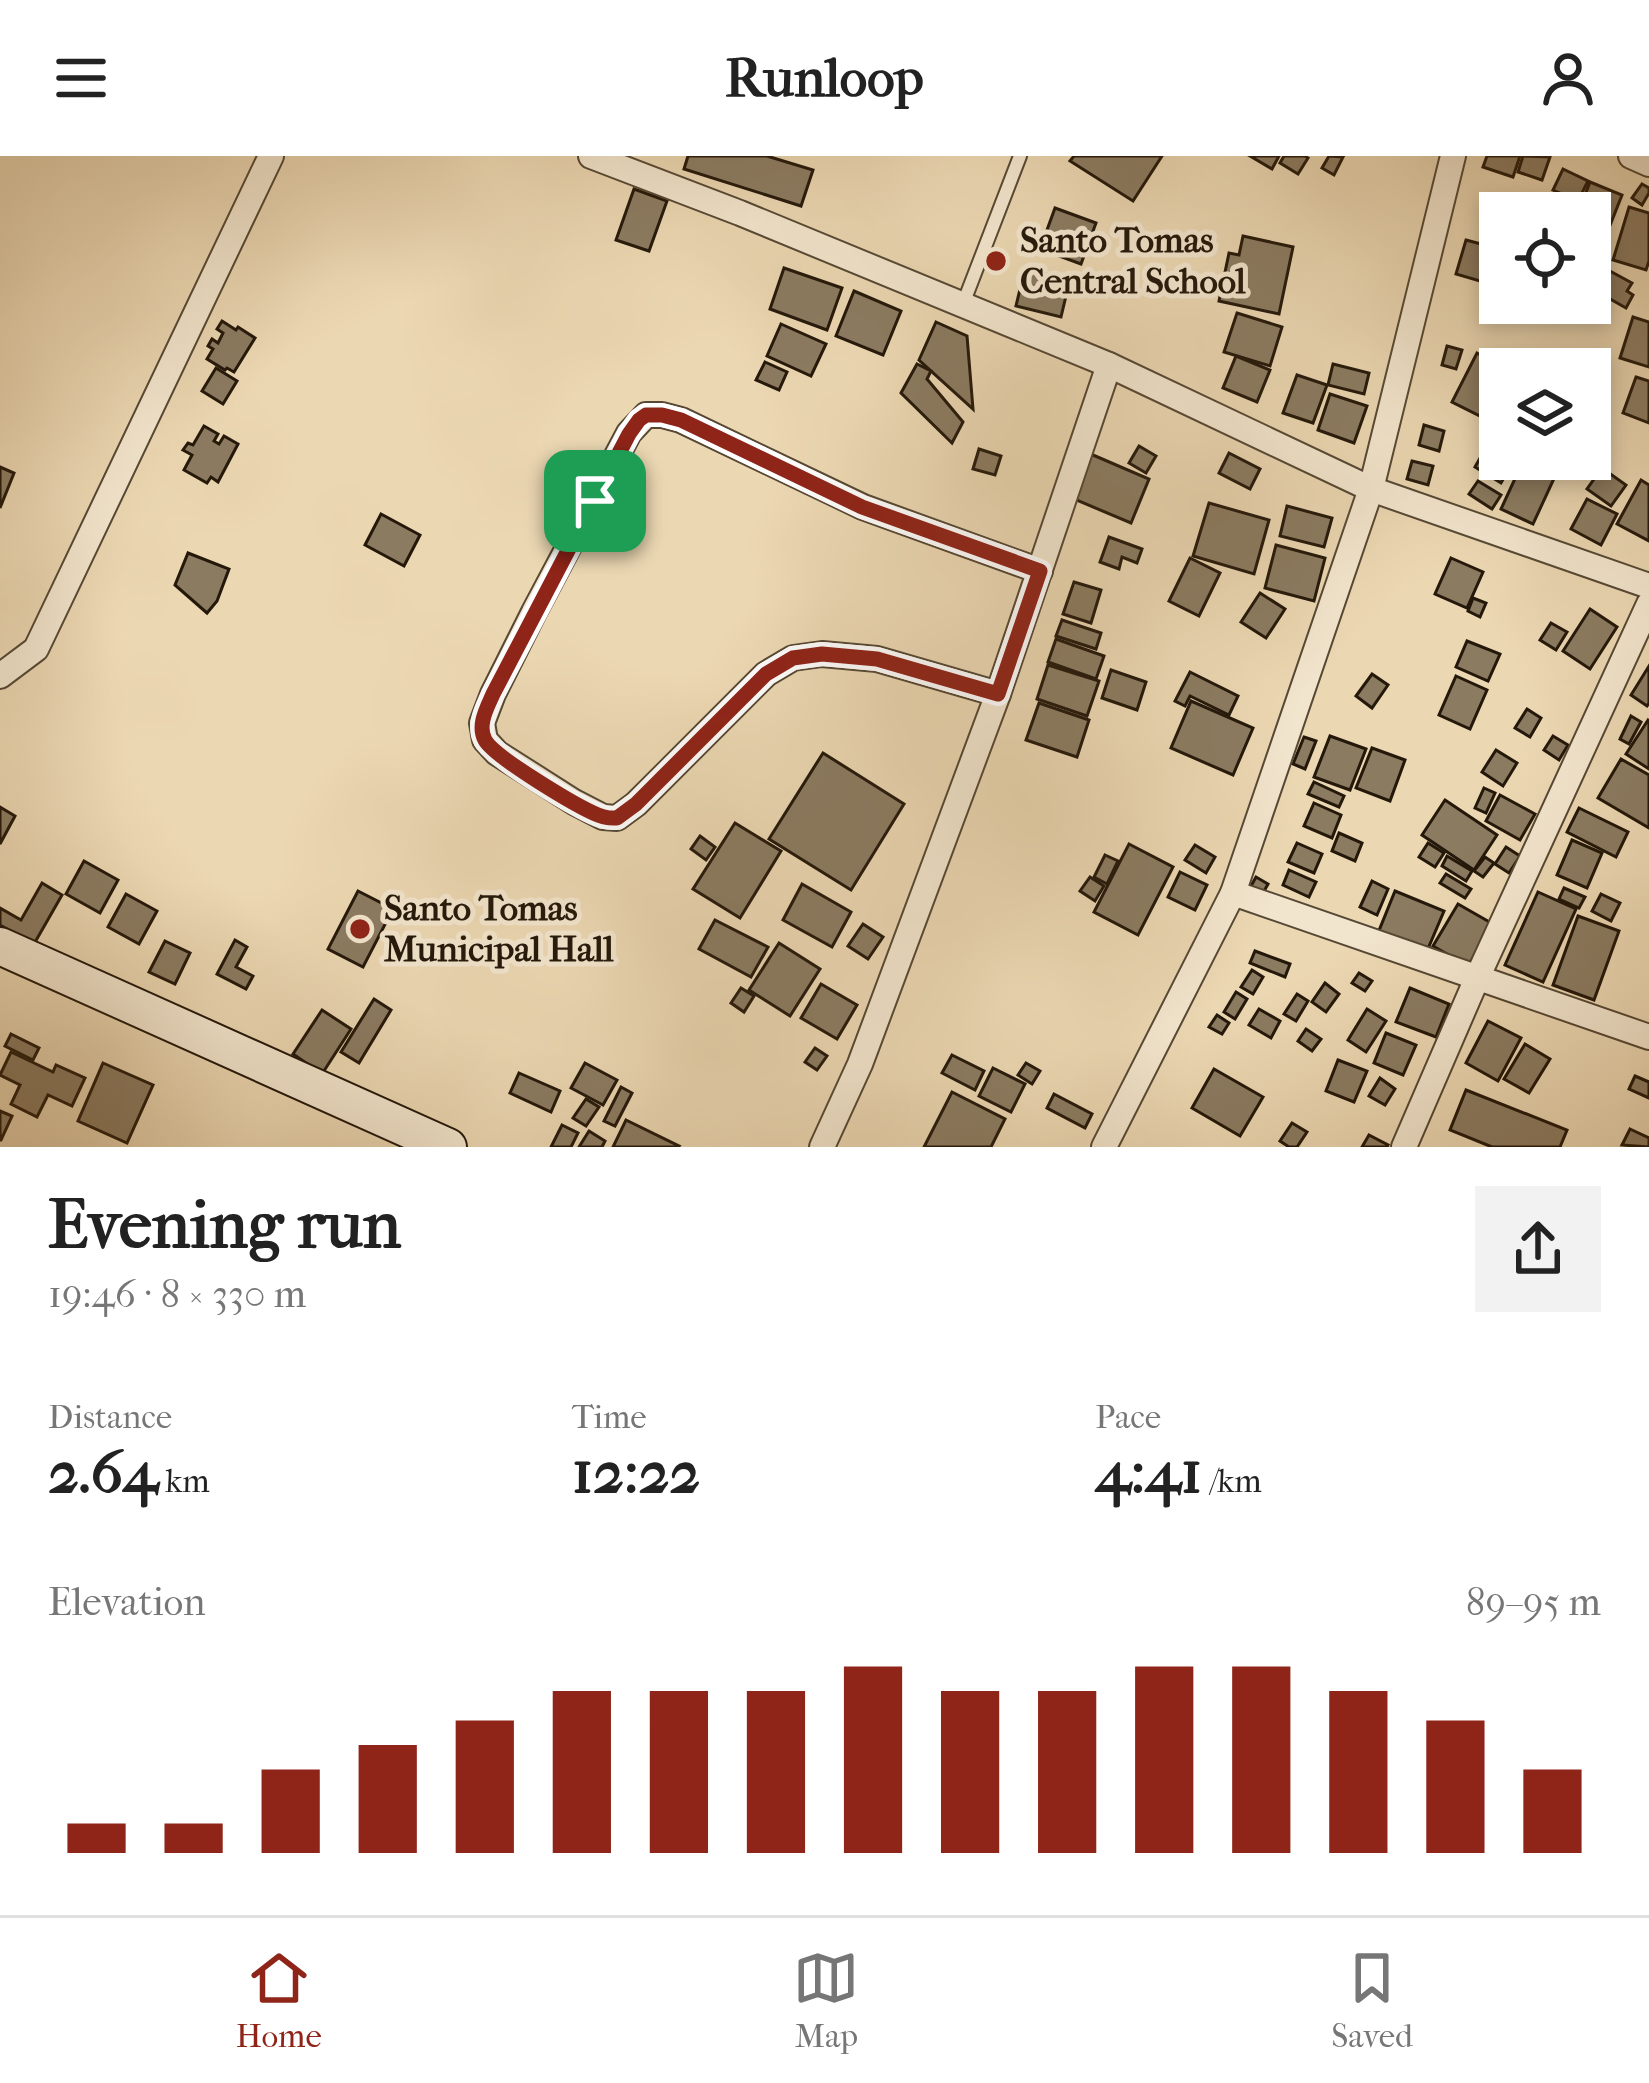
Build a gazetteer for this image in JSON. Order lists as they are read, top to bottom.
{
  "places": ["Santo Tomas Central School", "Santo Tomas Municipal Hall"],
  "page": {
    "header": "Runloop",
    "heading": ["Evening run", "19:46 · 8 × 330 m"],
    "stats": [
      ["Distance", "2.64 km"],
      ["Time", "12:22"],
      ["Pace", "4:41 /km"]
    ],
    "chart": ["Elevation", "89–95 m"],
    "tabs": ["Home", "Map", "Saved"]
  }
}
